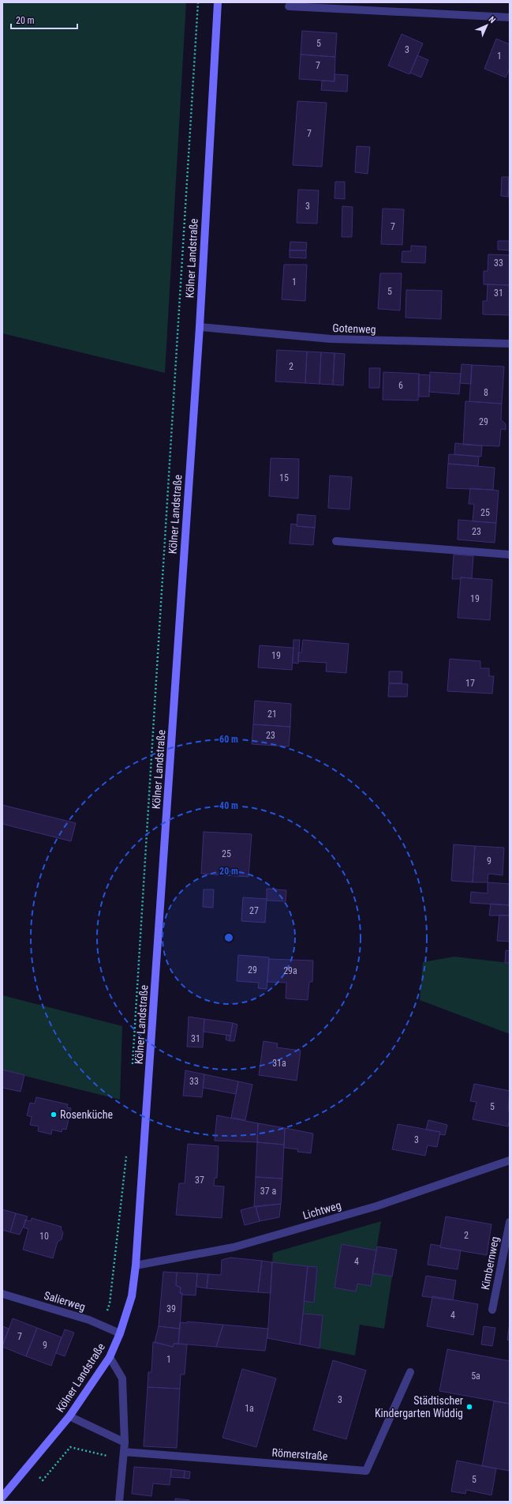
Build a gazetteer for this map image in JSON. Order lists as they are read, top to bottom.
{
  "streets": {
    "main road": ["Kölner Landstraße"],
    "street": [
      "Gotenweg",
      "Lichtweg",
      "Kimbernweg",
      "Salierweg",
      "Römerstraße"
    ]
  },
  "crossings": [
    ["Kölner Landstraße", "Gotenweg"],
    ["Kölner Landstraße", "Lichtweg"],
    ["Kölner Landstraße", "Salierweg"]
  ],
  "places": ["Rosenküche", "Städtischer Kindergarten Widdig"],
  "house_numbers": [
    "5",
    "3",
    "1",
    "7",
    "7",
    "3",
    "7",
    "33",
    "1",
    "5",
    "31",
    "2",
    "6",
    "8",
    "29",
    "15",
    "25",
    "23",
    "19",
    "19",
    "17",
    "21",
    "23",
    "25",
    "9",
    "27",
    "29",
    "29a",
    "31",
    "31a",
    "33",
    "5",
    "3",
    "37",
    "37 a",
    "2",
    "10",
    "4",
    "39",
    "4",
    "7",
    "9",
    "1",
    "5a",
    "3",
    "1a",
    "5"
  ],
  "scale_bar": "20 m",
  "north": "top right",
  "rings": ["60 m", "40 m", "20 m"]
}
